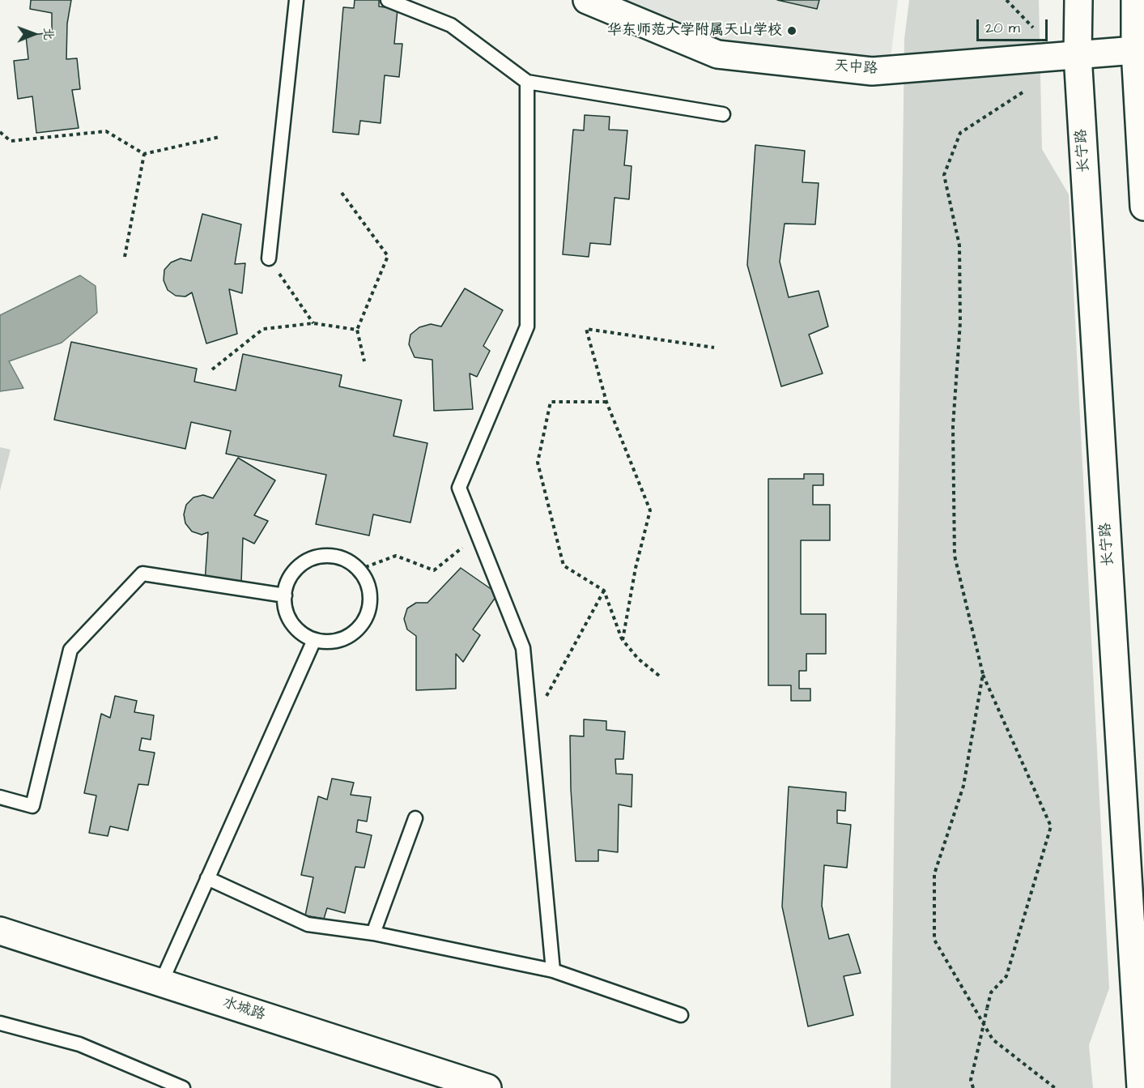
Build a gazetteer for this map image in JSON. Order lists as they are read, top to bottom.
{
  "streets": {
    "main road": ["天中路", "长宁路", "水城路"]
  },
  "crossings": [
    ["天中路", "长宁路"]
  ],
  "places": ["华东师范大学附属天山学校"],
  "scale_bar": "20 m",
  "north": "right"
}
